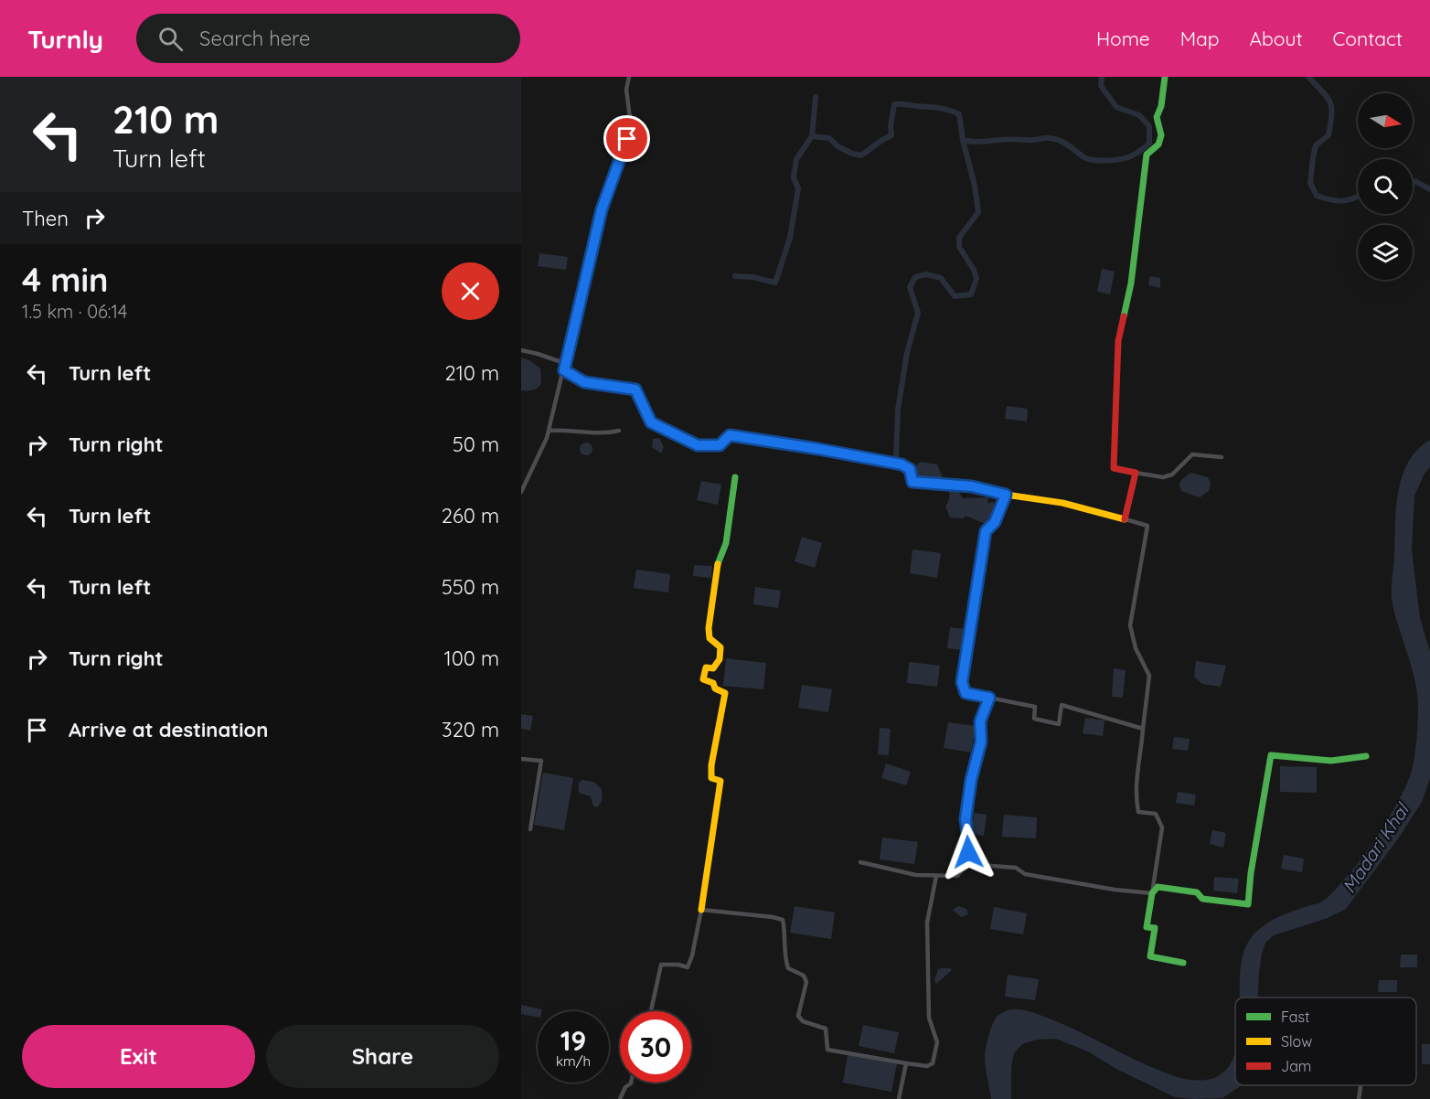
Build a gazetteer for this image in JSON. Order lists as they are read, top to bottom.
{
  "water": ["Madari Khal"],
  "legend": ["Fast", "Slow", "Jam"],
  "north": "right",
  "page": {
    "header": "Turnly",
    "search": "Search here",
    "nav": [
      "Home",
      "Map",
      "About",
      "Contact"
    ],
    "turn": ["210 m", "Turn left"],
    "then": "Then",
    "heading": ["4 min", "1.5 km · 06:14"],
    "list": [
      {
        "name": "Turn left",
        "value": "210 m"
      },
      {
        "name": "Turn right",
        "value": "50 m"
      },
      {
        "name": "Turn left",
        "value": "260 m"
      },
      {
        "name": "Turn left",
        "value": "550 m"
      },
      {
        "name": "Turn right",
        "value": "100 m"
      },
      {
        "name": "Arrive at destination",
        "value": "320 m"
      }
    ],
    "speed": "19 km/h",
    "limit": "30",
    "buttons": ["Exit", "Share"]
  }
}
